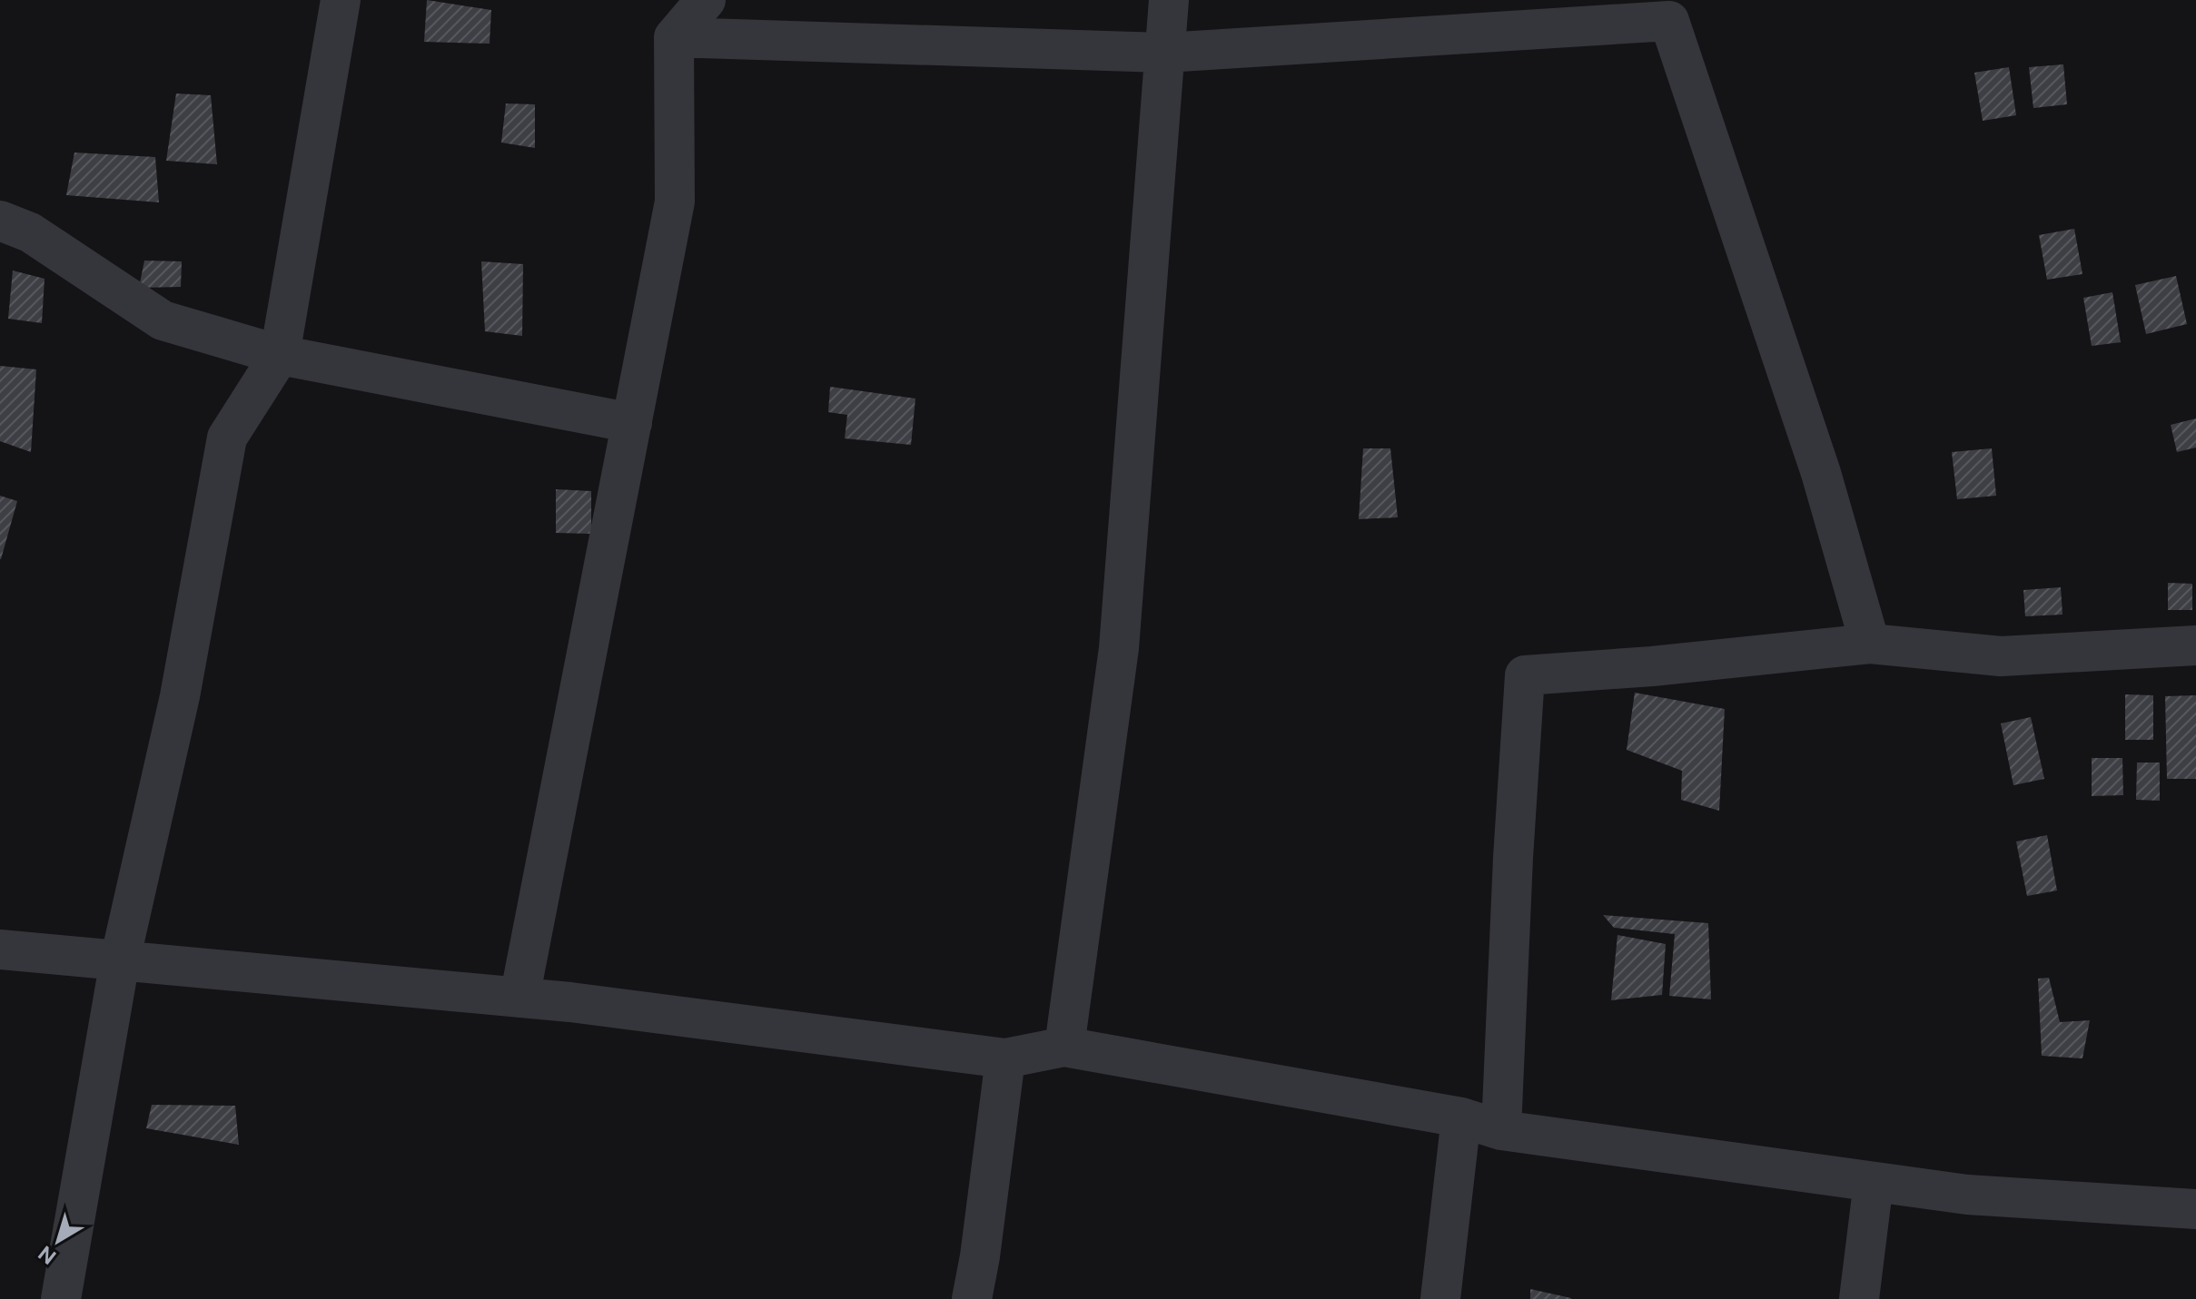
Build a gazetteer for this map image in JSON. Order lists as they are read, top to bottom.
{
  "north": "bottom left"
}
